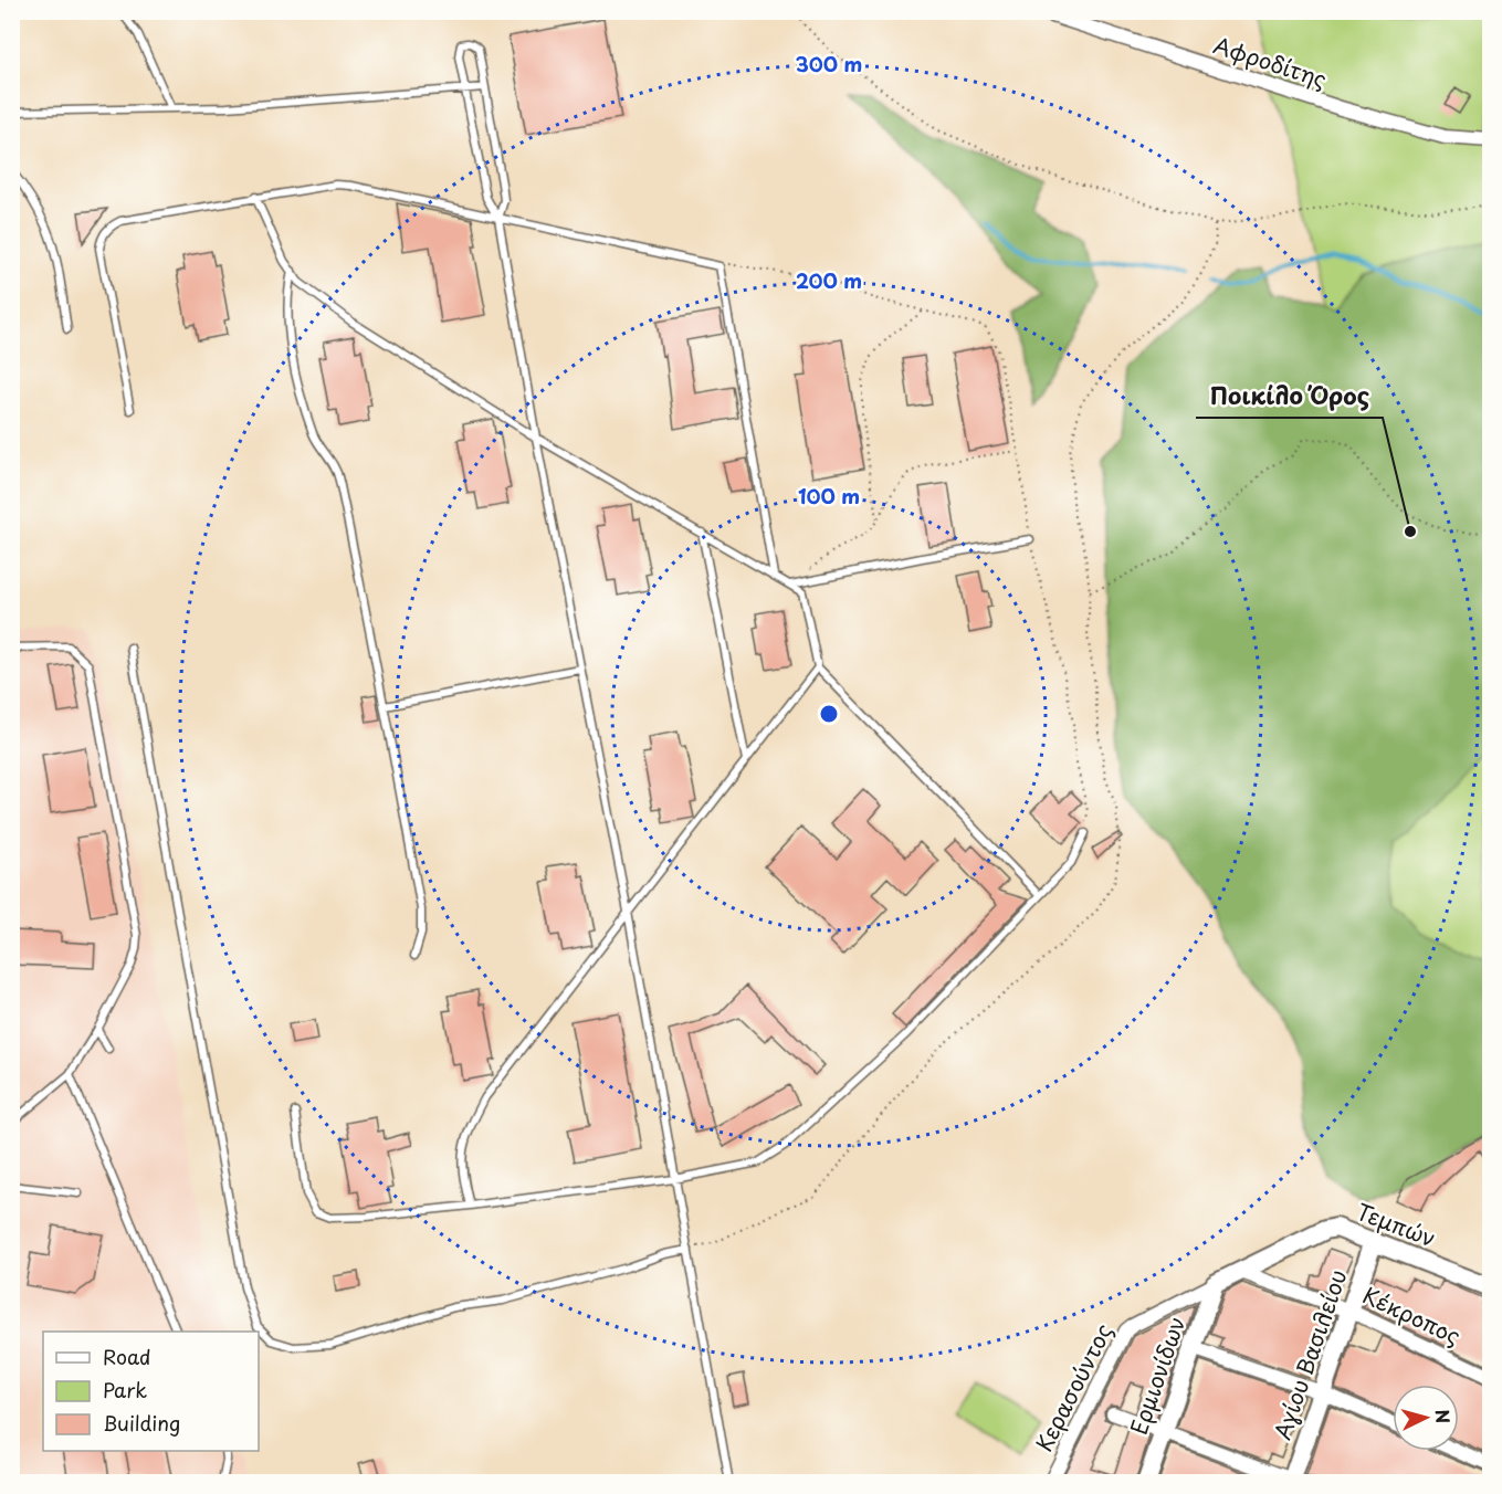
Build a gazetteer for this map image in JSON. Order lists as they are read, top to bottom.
{
  "streets": {
    "street": [
      "Αφροδίτης",
      "Τεμπών",
      "Κέκροπος",
      "Αγίου Βασιλείου",
      "Ερμιονίδων",
      "Κερασούντος"
    ]
  },
  "crossings": [
    ["Τεμπών", "Κέκροπος"],
    ["Τεμπών", "Αγίου Βασιλείου"],
    ["Τεμπών", "Ερμιονίδων"],
    ["Τεμπών", "Κερασούντος"],
    ["Κέκροπος", "Αγίου Βασιλείου"],
    ["Ερμιονίδων", "Κερασούντος"]
  ],
  "places": ["Ποικίλο Όρος"],
  "legend": ["Road", "Park", "Building"],
  "north": "right",
  "rings": ["300 m", "200 m", "100 m"]
}
